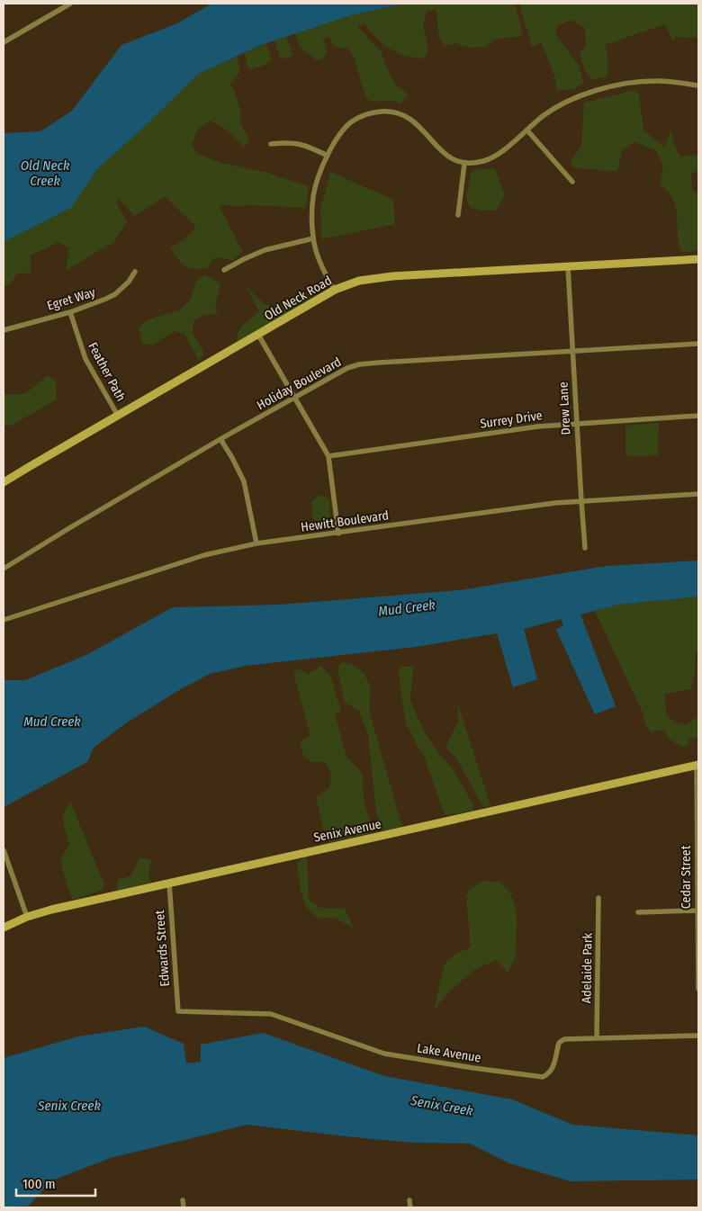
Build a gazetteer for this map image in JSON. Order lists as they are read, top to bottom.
{
  "streets": {
    "street": [
      "Old Neck Road",
      "Egret Way",
      "Feather Path",
      "Holiday Boulevard",
      "Drew Lane",
      "Surrey Drive",
      "Hewitt Boulevard",
      "Senix Avenue",
      "Cedar Street",
      "Edwards Street",
      "Adelaide Park",
      "Lake Avenue"
    ]
  },
  "crossings": [
    ["Old Neck Road", "Feather Path"],
    ["Old Neck Road", "Drew Lane"],
    ["Egret Way", "Feather Path"],
    ["Holiday Boulevard", "Drew Lane"],
    ["Drew Lane", "Surrey Drive"],
    ["Drew Lane", "Hewitt Boulevard"],
    ["Senix Avenue", "Cedar Street"],
    ["Senix Avenue", "Edwards Street"],
    ["Edwards Street", "Lake Avenue"],
    ["Adelaide Park", "Lake Avenue"]
  ],
  "water": ["Old Neck Creek", "Mud Creek", "Senix Creek"],
  "scale_bar": "100 m"
}
